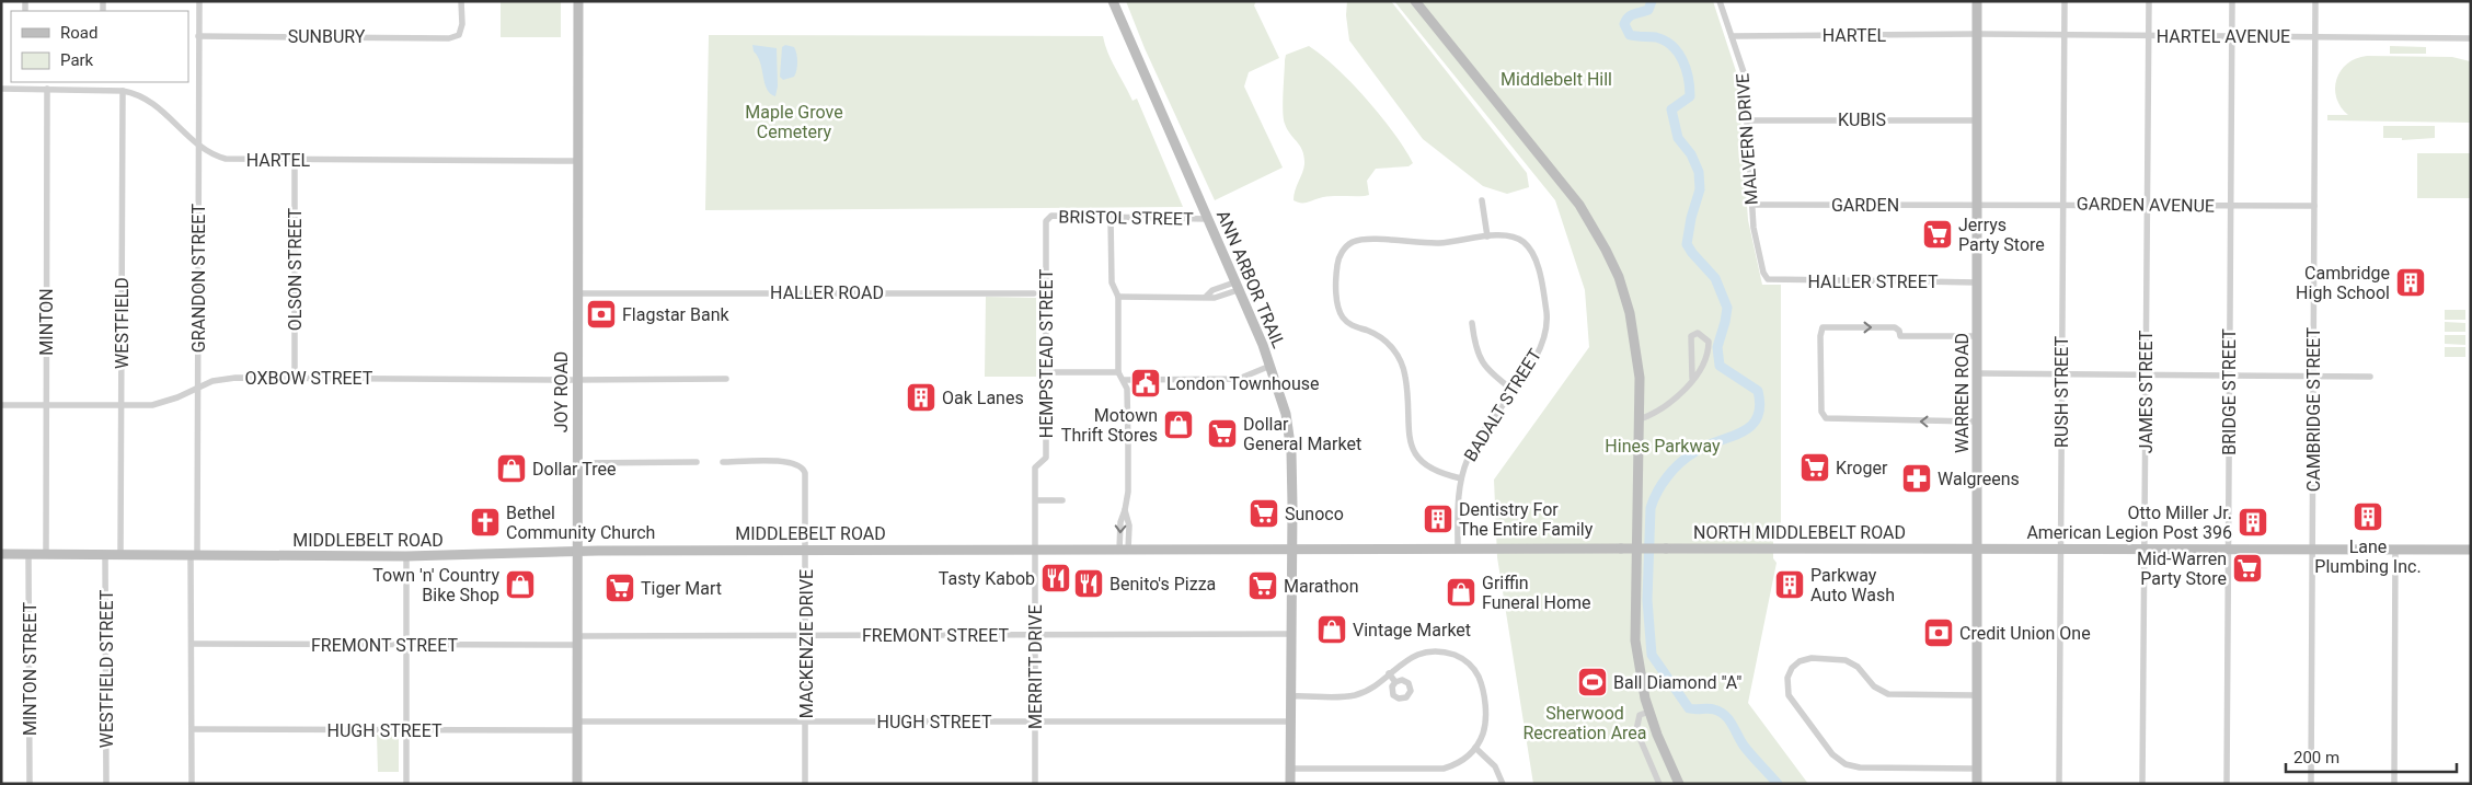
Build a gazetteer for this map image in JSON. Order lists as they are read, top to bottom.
{
  "streets": {
    "main road": [
      "ANN ARBOR TRAIL",
      "JOY ROAD",
      "WARREN ROAD",
      "NORTH MIDDLEBELT ROAD",
      "MIDDLEBELT ROAD"
    ],
    "street": [
      "HARTEL",
      "SUNBURY",
      "HARTEL AVENUE",
      "KUBIS",
      "MALVERN DRIVE",
      "GARDEN",
      "GARDEN AVENUE",
      "BRISTOL STREET",
      "OLSON STREET",
      "GRANDON STREET",
      "HALLER STREET",
      "HALLER ROAD",
      "MINTON",
      "WESTFIELD",
      "HEMPSTEAD STREET",
      "OXBOW STREET",
      "RUSH STREET",
      "JAMES STREET",
      "BRIDGE STREET",
      "BADALT STREET",
      "CAMBRIDGE STREET",
      "FREMONT STREET",
      "MACKENZIE DRIVE",
      "MERRITT DRIVE",
      "MINTON STREET",
      "WESTFIELD STREET",
      "HUGH STREET"
    ]
  },
  "crossings": [
    ["HARTEL", "HARTEL AVENUE"],
    ["HARTEL", "MALVERN DRIVE"],
    ["HARTEL", "OLSON STREET"],
    ["HARTEL", "GRANDON STREET"],
    ["HARTEL", "MINTON"],
    ["HARTEL", "WESTFIELD"],
    ["HARTEL", "JOY ROAD"],
    ["HARTEL", "WARREN ROAD"],
    ["SUNBURY", "GRANDON STREET"],
    ["HARTEL AVENUE", "RUSH STREET"],
    ["HARTEL AVENUE", "JAMES STREET"],
    ["HARTEL AVENUE", "BRIDGE STREET"],
    ["HARTEL AVENUE", "WARREN ROAD"],
    ["HARTEL AVENUE", "CAMBRIDGE STREET"],
    ["KUBIS", "MALVERN DRIVE"],
    ["KUBIS", "WARREN ROAD"],
    ["MALVERN DRIVE", "GARDEN"],
    ["MALVERN DRIVE", "HALLER STREET"],
    ["GARDEN", "GARDEN AVENUE"],
    ["GARDEN", "WARREN ROAD"],
    ["GARDEN AVENUE", "RUSH STREET"],
    ["GARDEN AVENUE", "JAMES STREET"],
    ["GARDEN AVENUE", "BRIDGE STREET"],
    ["GARDEN AVENUE", "WARREN ROAD"],
    ["GARDEN AVENUE", "CAMBRIDGE STREET"],
    ["BRISTOL STREET", "ANN ARBOR TRAIL"],
    ["BRISTOL STREET", "HEMPSTEAD STREET"],
    ["OLSON STREET", "OXBOW STREET"],
    ["GRANDON STREET", "OXBOW STREET"],
    ["GRANDON STREET", "MIDDLEBELT ROAD"],
    ["GRANDON STREET", "FREMONT STREET"],
    ["GRANDON STREET", "HUGH STREET"],
    ["ANN ARBOR TRAIL", "MIDDLEBELT ROAD"],
    ["ANN ARBOR TRAIL", "FREMONT STREET"],
    ["ANN ARBOR TRAIL", "HUGH STREET"],
    ["HALLER STREET", "WARREN ROAD"],
    ["HALLER ROAD", "JOY ROAD"],
    ["MINTON", "OXBOW STREET"],
    ["MINTON", "MIDDLEBELT ROAD"],
    ["WESTFIELD", "OXBOW STREET"],
    ["WESTFIELD", "MIDDLEBELT ROAD"],
    ["HEMPSTEAD STREET", "MIDDLEBELT ROAD"],
    ["HEMPSTEAD STREET", "MERRITT DRIVE"],
    ["OXBOW STREET", "JOY ROAD"],
    ["JOY ROAD", "MIDDLEBELT ROAD"],
    ["JOY ROAD", "FREMONT STREET"],
    ["JOY ROAD", "HUGH STREET"],
    ["WARREN ROAD", "NORTH MIDDLEBELT ROAD"],
    ["BADALT STREET", "MIDDLEBELT ROAD"],
    ["NORTH MIDDLEBELT ROAD", "MIDDLEBELT ROAD"],
    ["MIDDLEBELT ROAD", "MACKENZIE DRIVE"],
    ["MIDDLEBELT ROAD", "MERRITT DRIVE"],
    ["MIDDLEBELT ROAD", "MINTON STREET"],
    ["MIDDLEBELT ROAD", "WESTFIELD STREET"],
    ["FREMONT STREET", "MACKENZIE DRIVE"],
    ["FREMONT STREET", "MERRITT DRIVE"],
    ["MACKENZIE DRIVE", "HUGH STREET"],
    ["MERRITT DRIVE", "HUGH STREET"]
  ],
  "parks": [
    "Middlebelt Hill",
    "Maple Grove Cemetery",
    "Hines Parkway",
    "Sherwood Recreation Area"
  ],
  "places": {
    "supermarket": [
      "Jerrys Party Store",
      "Dollar General Market",
      "Kroger",
      "Sunoco",
      "Mid-Warren Party Store",
      "Marathon",
      "Tiger Mart"
    ],
    "building": [
      "Cambridge High School",
      "Oak Lanes",
      "Lane Plumbing Inc.",
      "Dentistry For The Entire Family",
      "Otto Miller Jr. American Legion Post 396",
      "Parkway Auto Wash"
    ],
    "bank": ["Flagstar Bank", "Credit Union One"],
    "public building": ["London Townhouse"],
    "shop": [
      "Motown Thrift Stores",
      "Dollar Tree",
      "Town 'n' Country Bike Shop",
      "Griffin Funeral Home",
      "Vintage Market"
    ],
    "pharmacy": ["Walgreens"],
    "church": ["Bethel Community Church"],
    "restaurant": ["Tasty Kabob", "Benito's Pizza"],
    "sports": ["Ball Diamond \"A\""]
  },
  "legend": ["Road", "Park"],
  "scale_bar": "200 m"
}
